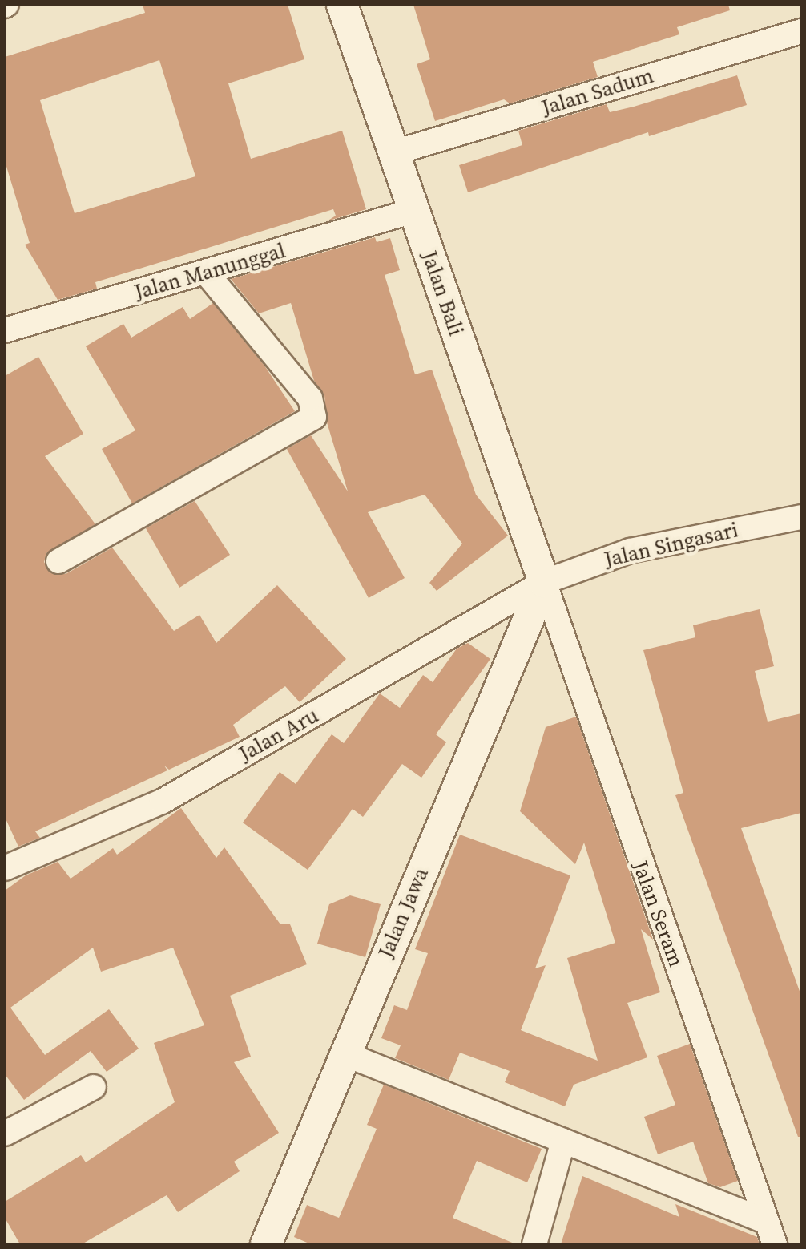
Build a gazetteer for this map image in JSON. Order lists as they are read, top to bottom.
{
  "streets": {
    "street": [
      "Jalan Sadum",
      "Jalan Manunggal",
      "Jalan Bali",
      "Jalan Singasari",
      "Jalan Aru",
      "Jalan Jawa",
      "Jalan Seram"
    ]
  },
  "crossings": [
    ["Jalan Sadum", "Jalan Bali"],
    ["Jalan Manunggal", "Jalan Bali"],
    ["Jalan Bali", "Jalan Singasari"],
    ["Jalan Bali", "Jalan Aru"],
    ["Jalan Bali", "Jalan Jawa"],
    ["Jalan Bali", "Jalan Seram"],
    ["Jalan Singasari", "Jalan Aru"],
    ["Jalan Singasari", "Jalan Jawa"],
    ["Jalan Singasari", "Jalan Seram"],
    ["Jalan Aru", "Jalan Jawa"],
    ["Jalan Aru", "Jalan Seram"],
    ["Jalan Jawa", "Jalan Seram"]
  ]
}
